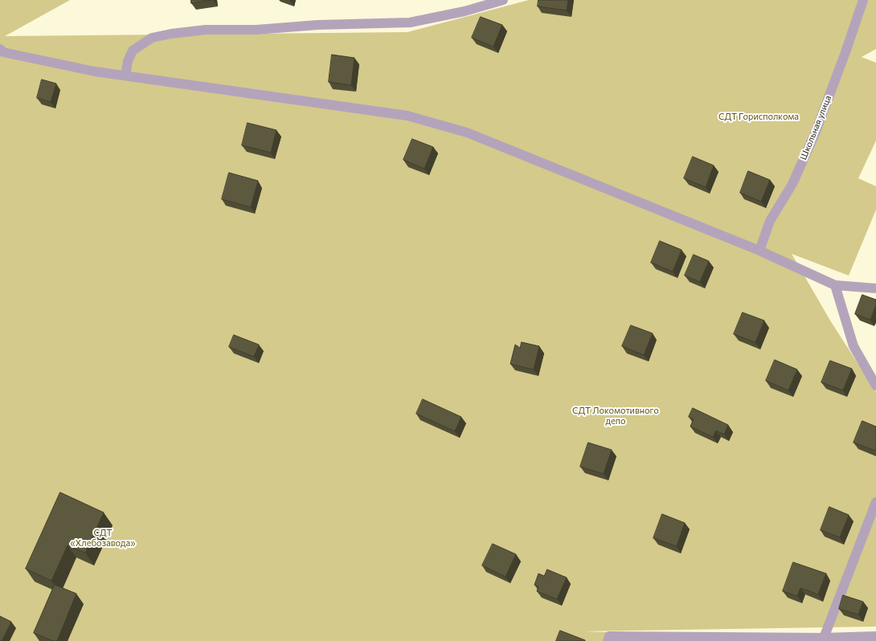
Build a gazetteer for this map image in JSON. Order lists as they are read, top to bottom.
{
  "streets": {
    "street": ["Школьная улица"]
  },
  "parks": ["СДТ Горисполкома", "СДТ Локомотивного депо", "СДТ «Хлебозавода»"]
}
